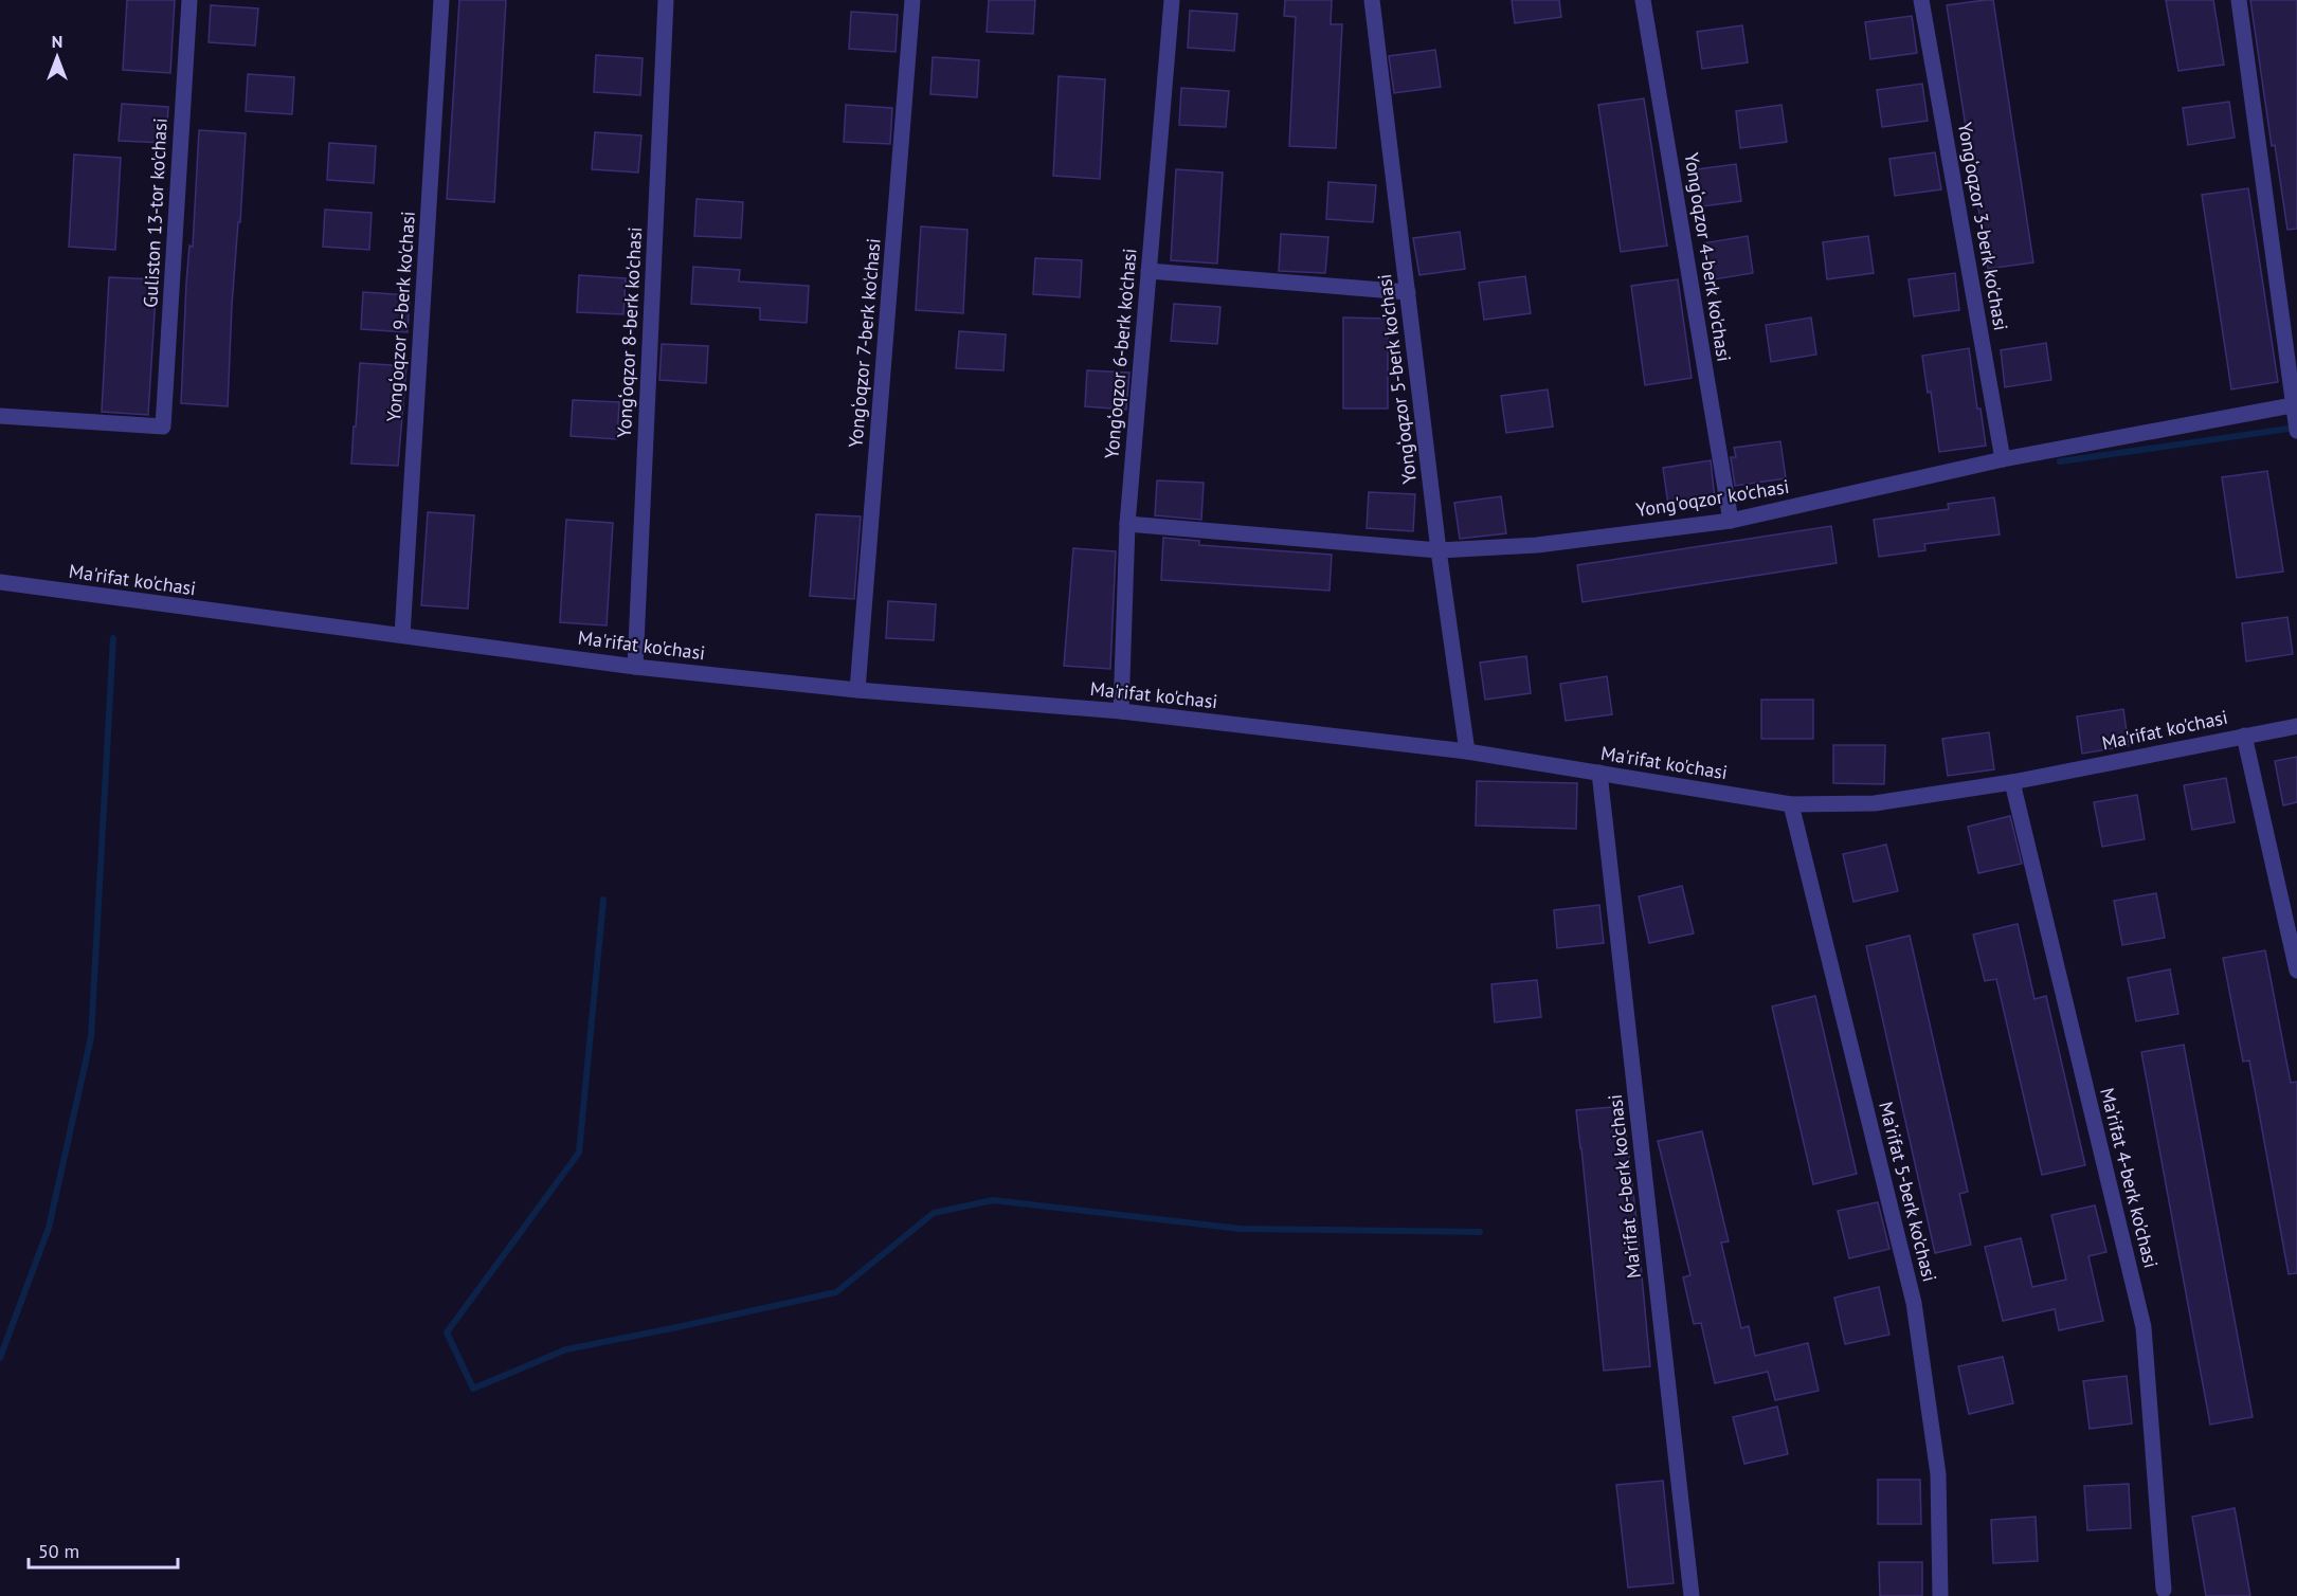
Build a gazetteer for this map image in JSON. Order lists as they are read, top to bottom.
{
  "streets": {
    "street": [
      "Guliston 13-tor ko'chasi",
      "Yong‘oqzor 3-berk ko'chasi",
      "Yong‘oqzor 4-berk ko'chasi",
      "Yong‘oqzor 9-berk ko'chasi",
      "Yong‘oqzor 8-berk ko'chasi",
      "Yong‘oqzor 7-berk ko'chasi",
      "Yong‘oqzor 6-berk ko'chasi",
      "Yong‘oqzor 5-berk ko'chasi",
      "Yong'oqzor ko'chasi",
      "Ma'rifat ko'chasi",
      "Ma’rifat 4-berk ko'chasi",
      "Ma’rifat 6-berk ko'chasi",
      "Ma’rifat 5-berk ko'chasi"
    ]
  },
  "crossings": [
    ["Yong‘oqzor 3-berk ko'chasi", "Yong'oqzor ko'chasi"],
    ["Yong‘oqzor 4-berk ko'chasi", "Yong'oqzor ko'chasi"],
    ["Yong‘oqzor 9-berk ko'chasi", "Ma'rifat ko'chasi"],
    ["Yong‘oqzor 8-berk ko'chasi", "Ma'rifat ko'chasi"],
    ["Yong‘oqzor 7-berk ko'chasi", "Ma'rifat ko'chasi"],
    ["Yong‘oqzor 6-berk ko'chasi", "Yong'oqzor ko'chasi"],
    ["Yong‘oqzor 6-berk ko'chasi", "Ma'rifat ko'chasi"],
    ["Yong‘oqzor 5-berk ko'chasi", "Yong'oqzor ko'chasi"],
    ["Yong‘oqzor 5-berk ko'chasi", "Ma'rifat ko'chasi"],
    ["Ma'rifat ko'chasi", "Ma’rifat 4-berk ko'chasi"],
    ["Ma'rifat ko'chasi", "Ma’rifat 6-berk ko'chasi"],
    ["Ma'rifat ko'chasi", "Ma’rifat 5-berk ko'chasi"]
  ],
  "scale_bar": "50 m",
  "north": "top"
}
